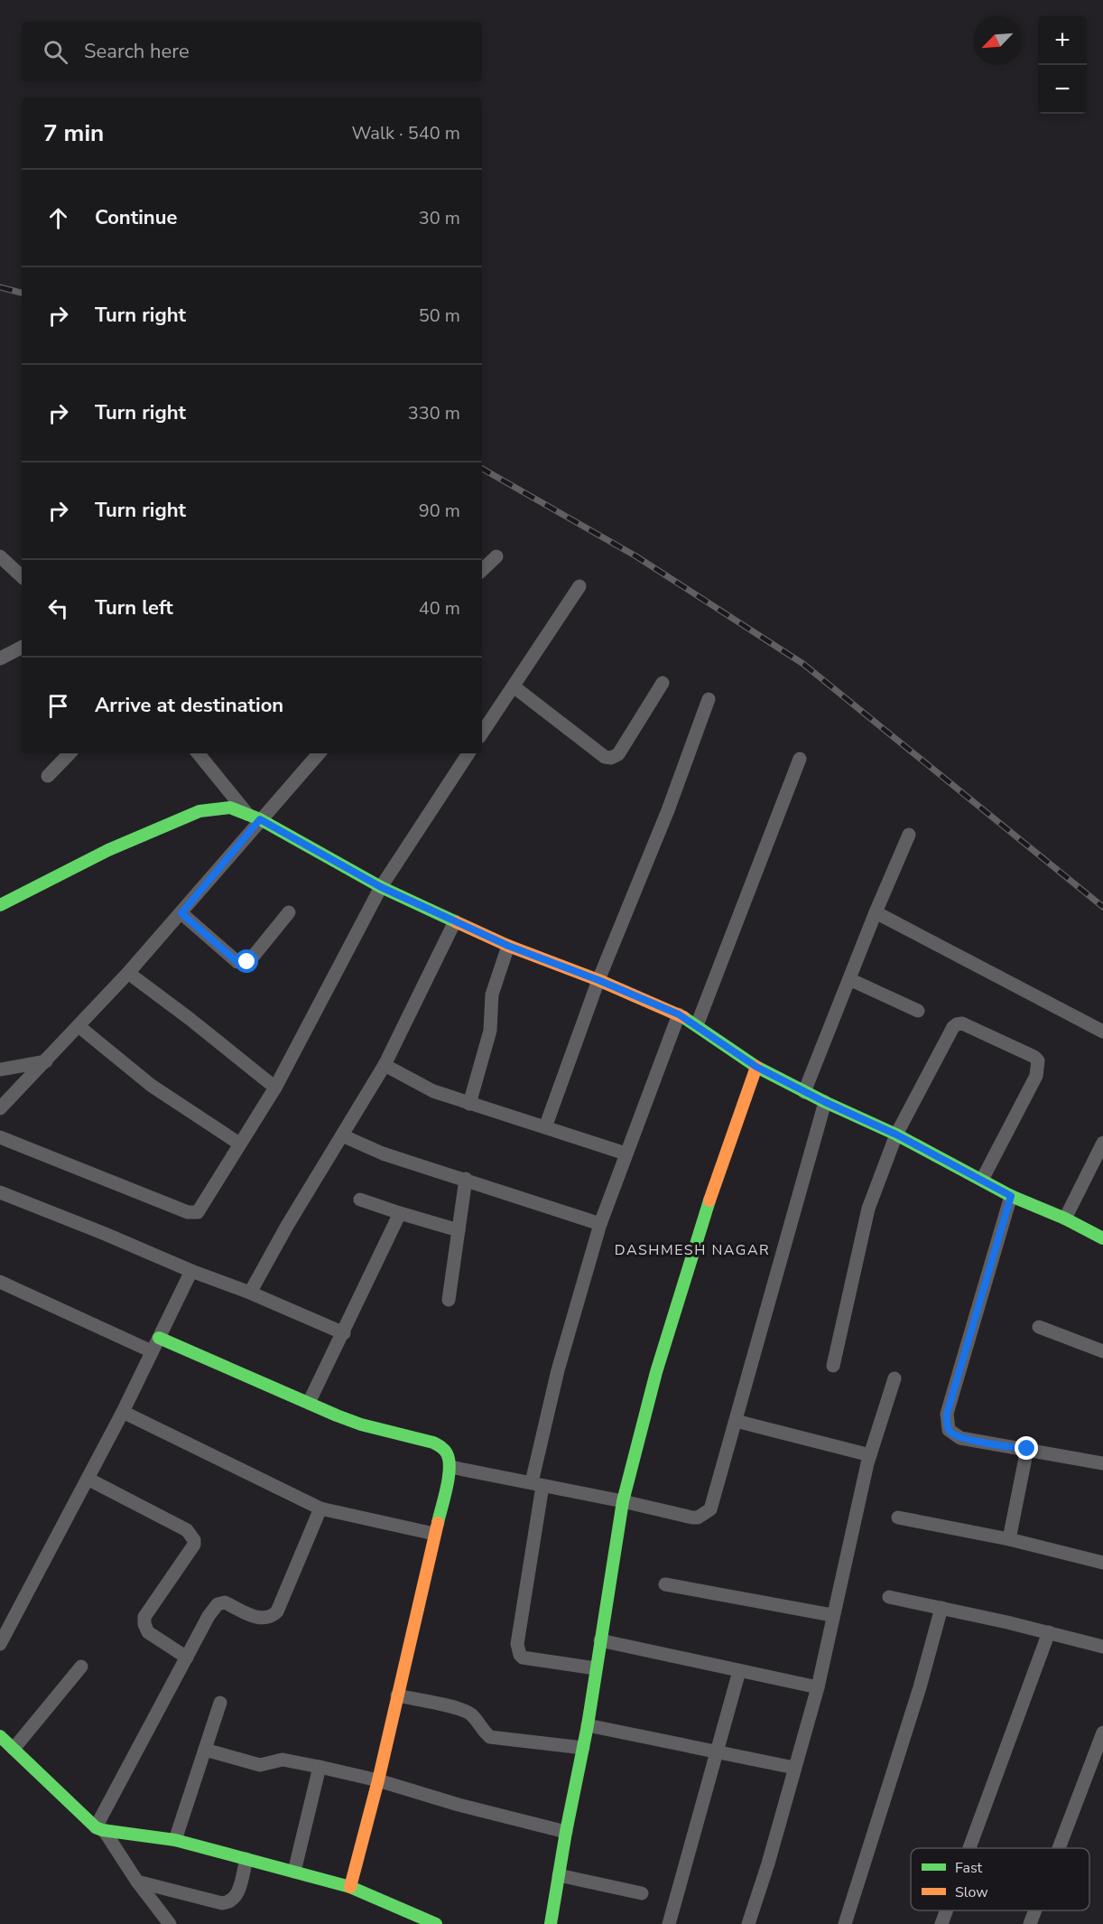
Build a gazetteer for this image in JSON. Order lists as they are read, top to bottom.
{
  "districts": ["DASHMESH NAGAR"],
  "legend": ["Fast", "Slow"],
  "north": "bottom left",
  "page": {
    "map_buttons": ["+", "−"],
    "search": "Search here",
    "heading": ["7 min", "Walk · 540 m"],
    "list": [
      ["Continue", "30 m"],
      ["Turn right", "50 m"],
      ["Turn right", "330 m"],
      ["Turn right", "90 m"],
      ["Turn left", "40 m"],
      "Arrive at destination"
    ]
  }
}
